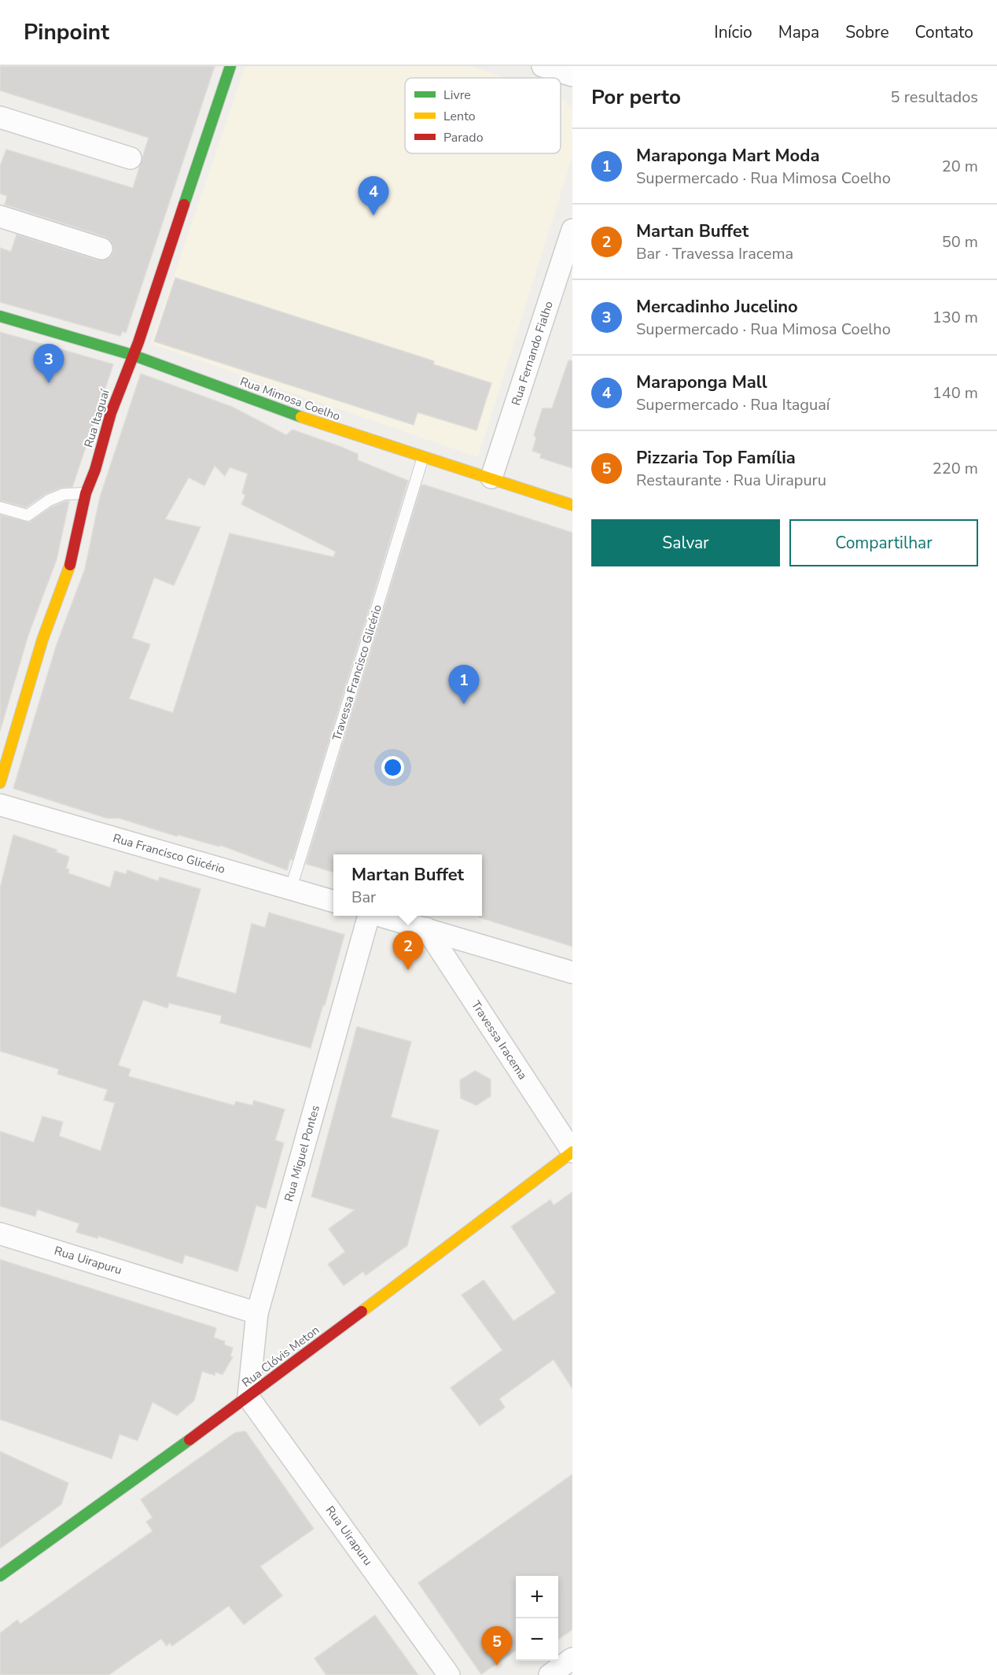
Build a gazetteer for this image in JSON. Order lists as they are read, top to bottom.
{
  "streets": {
    "street": [
      "Rua Fernando Fialho",
      "Rua Mimosa Coelho",
      "Rua Itaguaí",
      "Rua Francisco Glicério",
      "Travessa Iracema",
      "Rua Miguel Pontes",
      "Rua Uirapuru",
      "Rua Clóvis Meton"
    ],
    "lane": ["Travessa Francisco Glicério"]
  },
  "crossings": [
    ["Rua Fernando Fialho", "Rua Mimosa Coelho"],
    ["Rua Mimosa Coelho", "Rua Itaguaí"],
    ["Rua Mimosa Coelho", "Travessa Francisco Glicério"],
    ["Travessa Francisco Glicério", "Rua Francisco Glicério"],
    ["Travessa Iracema", "Rua Clóvis Meton"],
    ["Rua Miguel Pontes", "Rua Uirapuru"],
    ["Rua Miguel Pontes", "Rua Clóvis Meton"],
    ["Rua Uirapuru", "Rua Clóvis Meton"]
  ],
  "legend": ["Livre", "Lento", "Parado"],
  "page": {
    "header": "Pinpoint",
    "nav": [
      "Início",
      "Mapa",
      "Sobre",
      "Contato"
    ],
    "heading": ["Por perto", "5 resultados"],
    "list": [
      {
        "mark": "1",
        "name": "Maraponga Mart Moda",
        "note": "Supermercado · Rua Mimosa Coelho",
        "value": "20 m"
      },
      {
        "mark": "2",
        "name": "Martan Buffet",
        "note": "Bar · Travessa Iracema",
        "value": "50 m"
      },
      {
        "mark": "3",
        "name": "Mercadinho Jucelino",
        "note": "Supermercado · Rua Mimosa Coelho",
        "value": "130 m"
      },
      {
        "mark": "4",
        "name": "Maraponga Mall",
        "note": "Supermercado · Rua Itaguaí",
        "value": "140 m"
      },
      {
        "mark": "5",
        "name": "Pizzaria Top Família",
        "note": "Restaurante · Rua Uirapuru",
        "value": "220 m"
      }
    ],
    "pins": [
      "4",
      "3",
      "1",
      "2",
      "5"
    ],
    "buttons": ["Salvar", "Compartilhar"],
    "popup": ["Martan Buffet", "Bar"],
    "map_buttons": ["+", "−"]
  }
}
